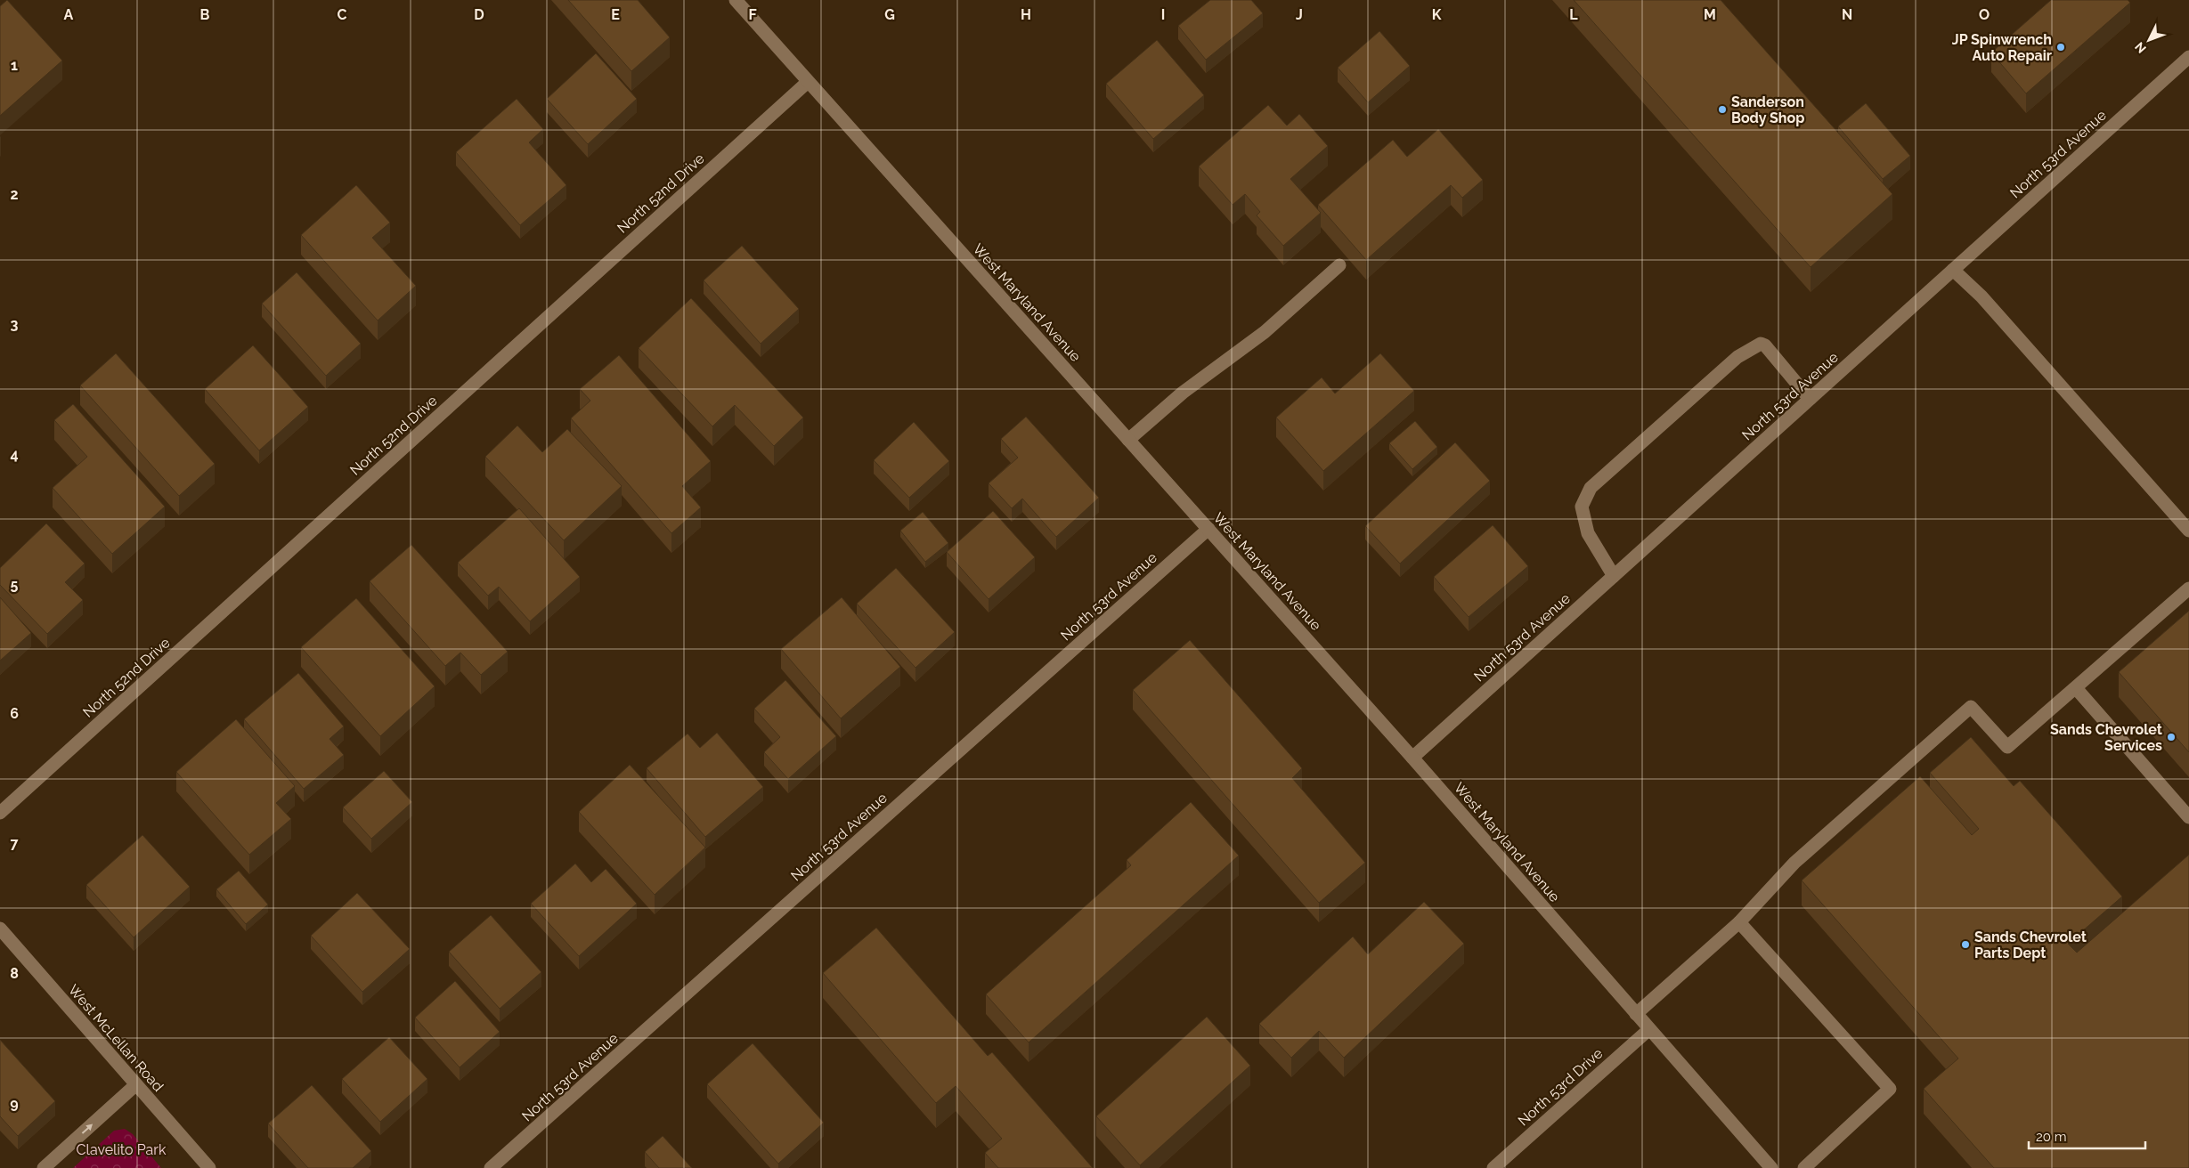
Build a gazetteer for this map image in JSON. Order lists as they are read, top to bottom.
{
  "streets": {
    "street": [
      "North 53rd Avenue",
      "North 52nd Drive",
      "West Maryland Avenue",
      "West McLellan Road",
      "North 53rd Drive"
    ]
  },
  "crossings": [
    ["North 53rd Avenue", "West Maryland Avenue"],
    ["North 52nd Drive", "West Maryland Avenue"],
    ["West Maryland Avenue", "North 53rd Drive"]
  ],
  "parks": ["Clavelito Park"],
  "places": [
    "JP Spinwrench Auto Repair",
    "Sanderson Body Shop",
    "Sands Chevrolet Services",
    "Sands Chevrolet Parts Dept"
  ],
  "scale_bar": "20 m",
  "north": "bottom left",
  "grid": {
    "columns": [
      "A",
      "B",
      "C",
      "D",
      "E",
      "F",
      "G",
      "H",
      "I",
      "J",
      "K",
      "L",
      "M",
      "N",
      "O"
    ],
    "rows": [
      "1",
      "2",
      "3",
      "4",
      "5",
      "6",
      "7",
      "8",
      "9"
    ]
  }
}
